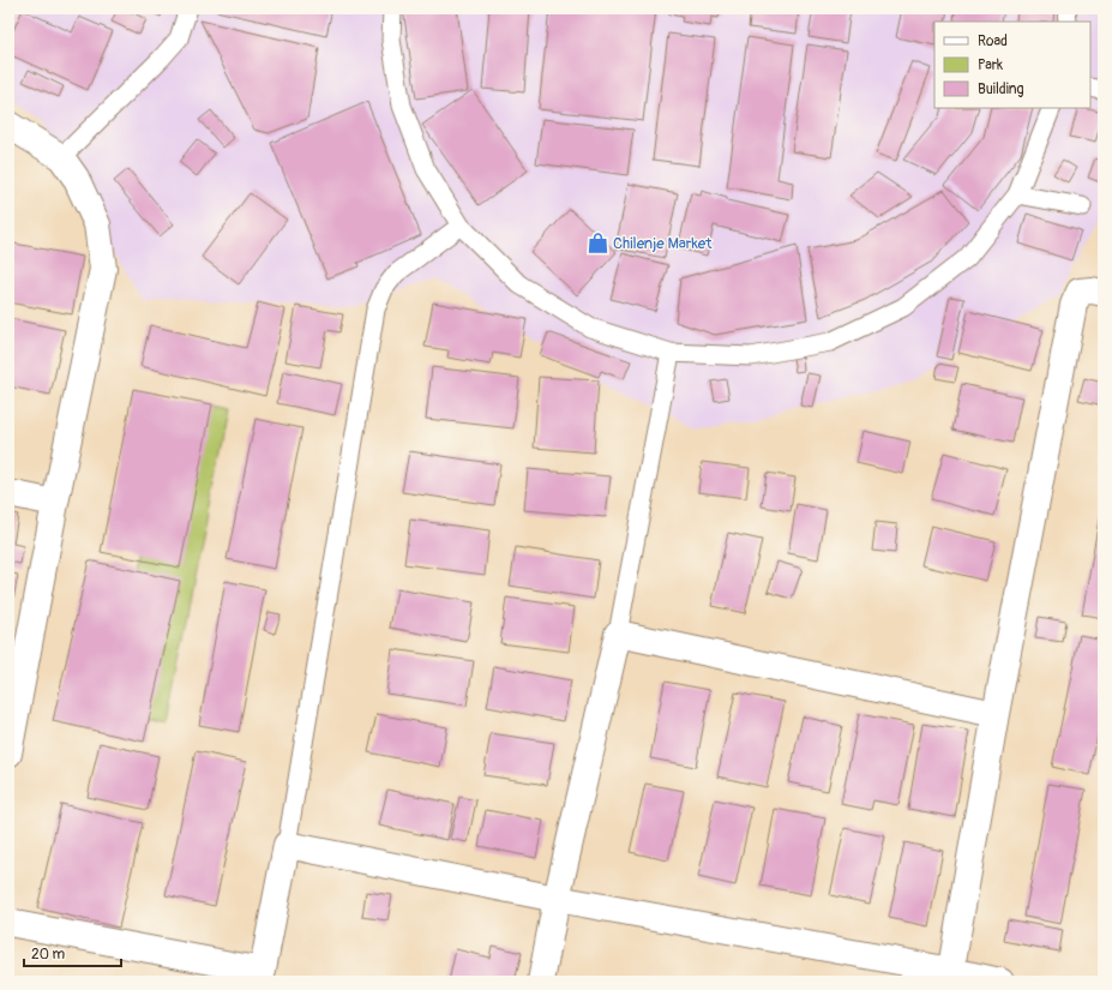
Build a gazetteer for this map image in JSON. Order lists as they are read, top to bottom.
{
  "places": {
    "shop": ["Chilenje Market"]
  },
  "legend": ["Road", "Park", "Building"],
  "scale_bar": "20 m"
}
